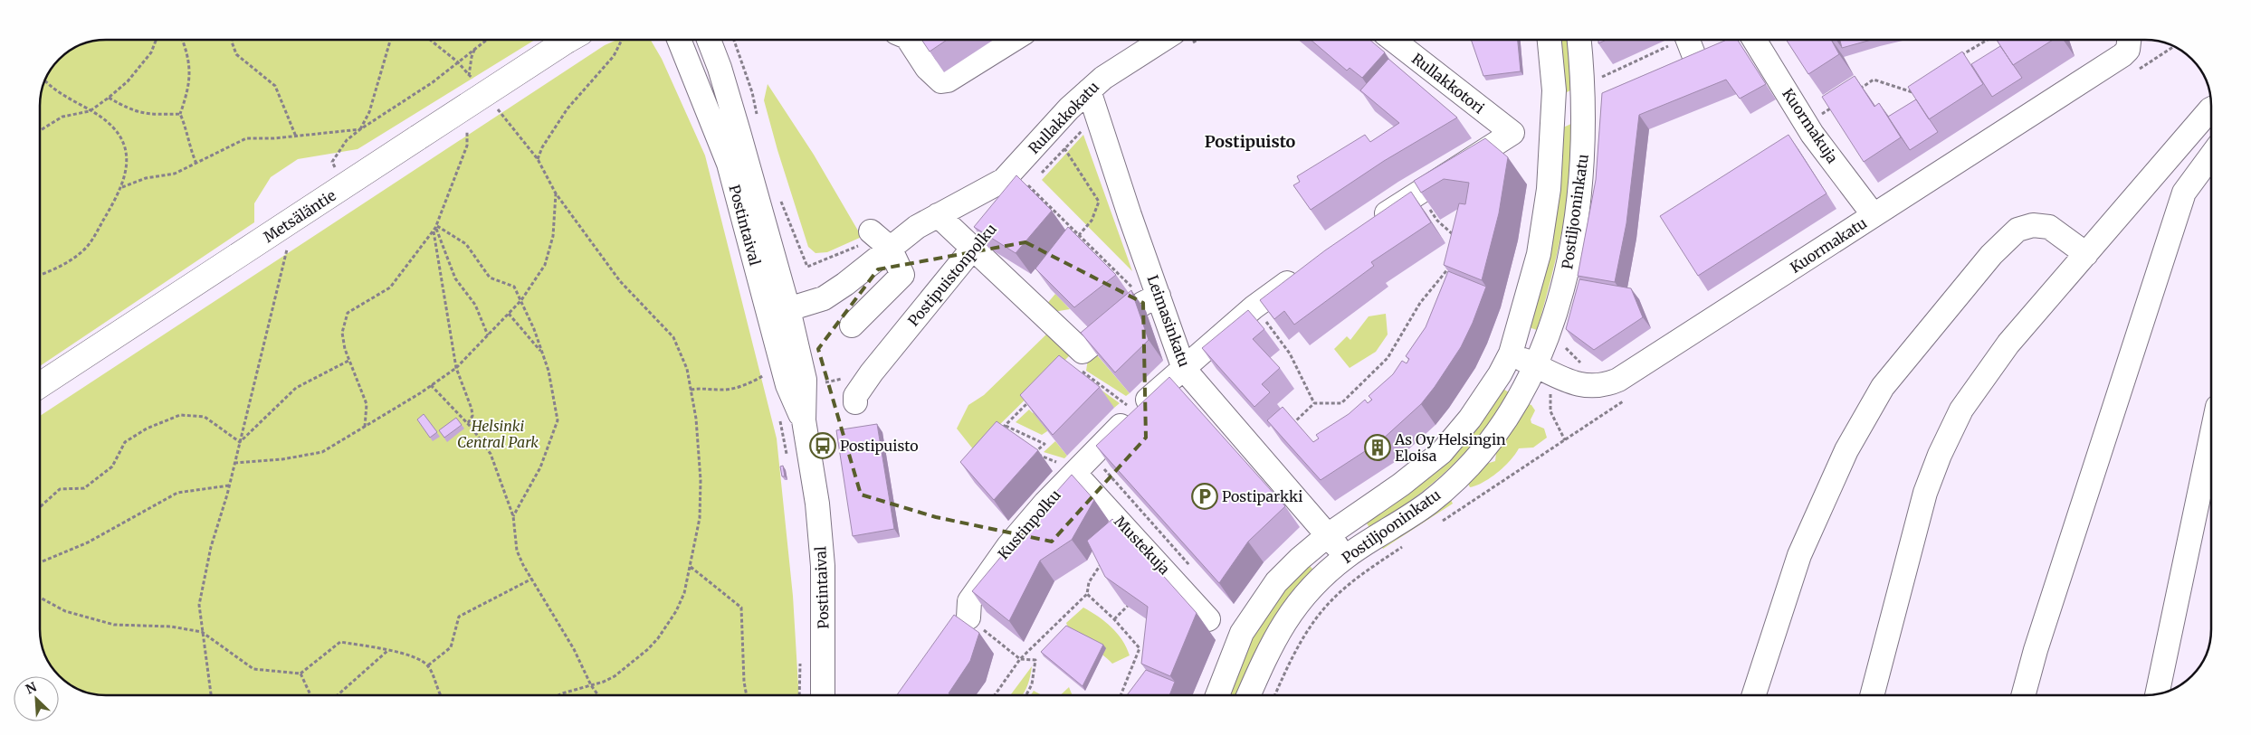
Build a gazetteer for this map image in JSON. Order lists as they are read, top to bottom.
{
  "streets": {
    "main road": ["Metsäläntie"],
    "street": [
      "Rullakkotori",
      "Rullakkokatu",
      "Kuormakuja",
      "Postiljooninkatu",
      "Postintaival",
      "Kuormakatu",
      "Postipuistonpolku",
      "Leimasinkatu",
      "Kustinpolku",
      "Mustekuja"
    ]
  },
  "crossings": [
    ["Rullakkokatu", "Postintaival"],
    ["Rullakkokatu", "Leimasinkatu"],
    ["Kuormakuja", "Kuormakatu"],
    ["Postiljooninkatu", "Kuormakatu"],
    ["Postiljooninkatu", "Leimasinkatu"],
    ["Leimasinkatu", "Kustinpolku"],
    ["Kustinpolku", "Mustekuja"]
  ],
  "districts": ["Postipuisto"],
  "parks": ["Helsinki Central Park"],
  "places": {
    "bus stop": ["Postipuisto"],
    "building": ["As Oy Helsingin Eloisa"],
    "parking": ["Postiparkki"]
  },
  "north": "top left"
}
